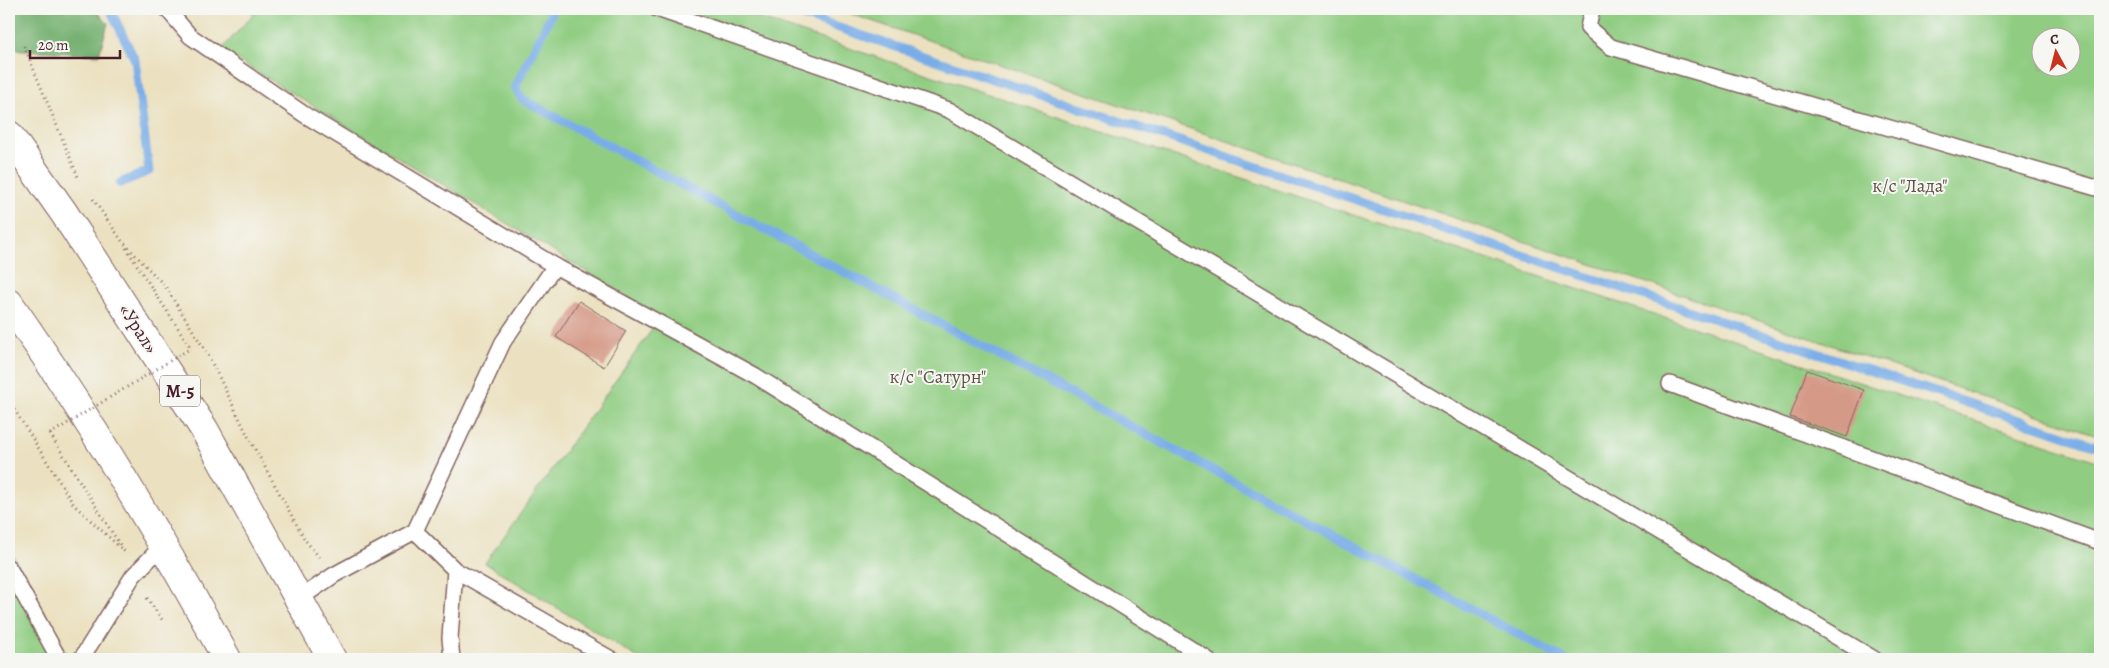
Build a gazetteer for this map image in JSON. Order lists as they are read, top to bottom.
{
  "streets": {
    "highway": ["«Урал»", "М-5"]
  },
  "parks": ["к/с \"Лада\"", "к/с \"Сатурн\""],
  "scale_bar": "20 m",
  "north": "top"
}
